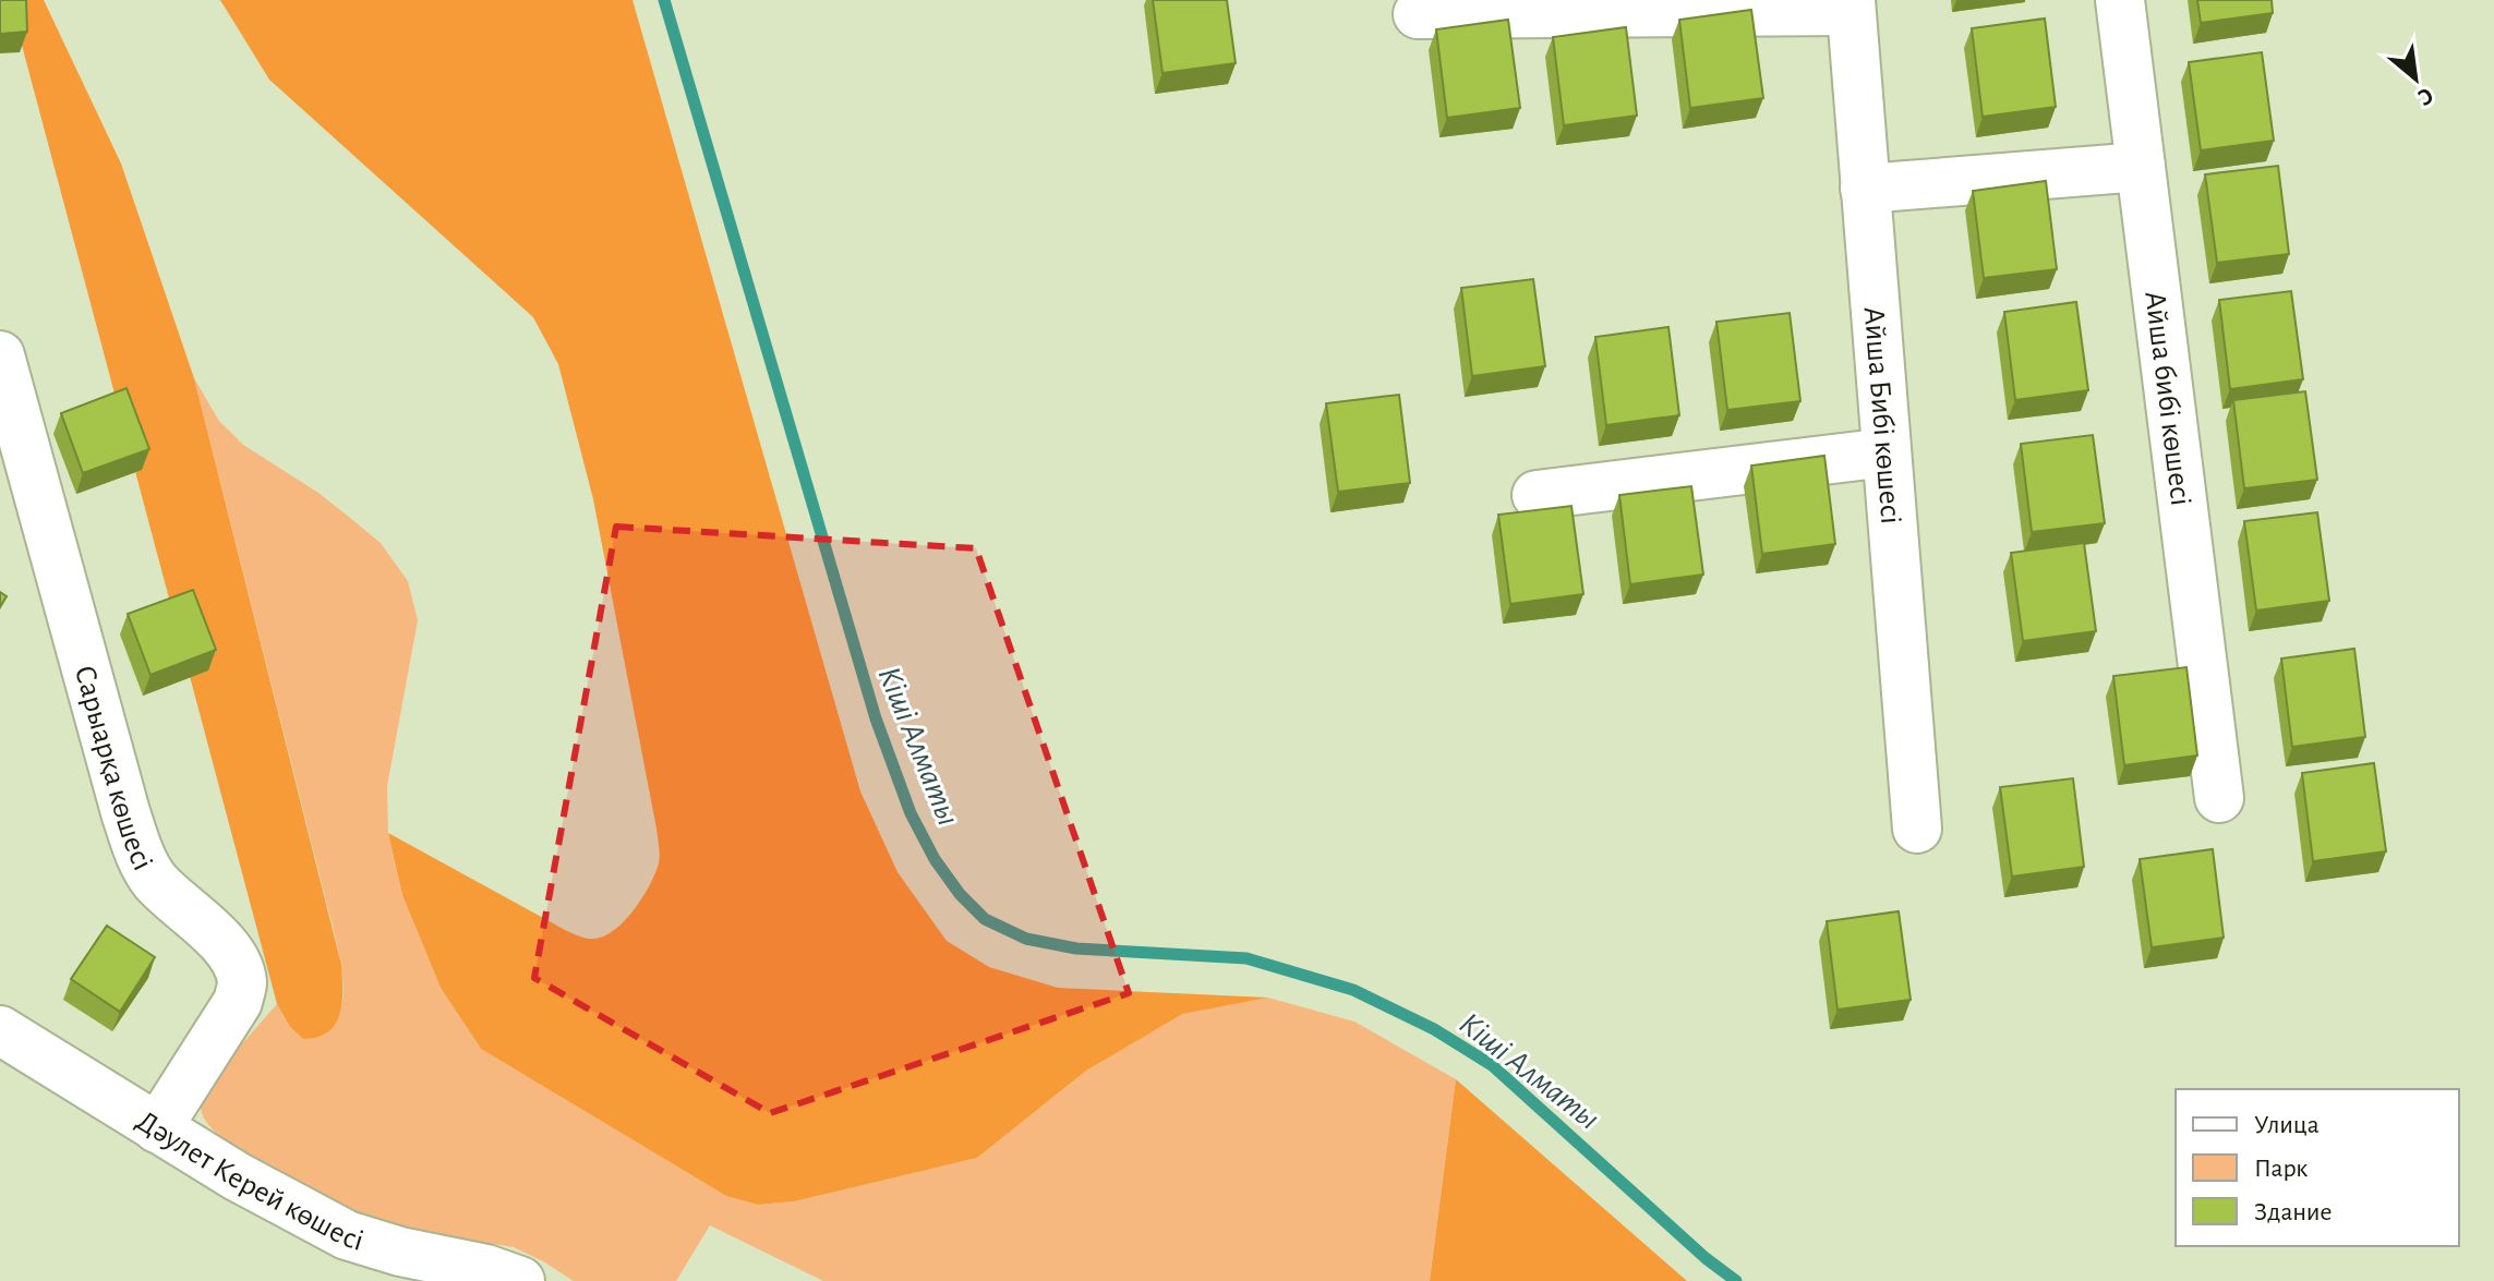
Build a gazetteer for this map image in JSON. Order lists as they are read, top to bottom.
{
  "streets": {
    "street": [
      "Айша бибі көшесі",
      "Айша Бибі көшесі",
      "Сарыарқа көшесі",
      "Дәулет Керей көшесі"
    ]
  },
  "crossings": [
    ["Сарыарқа көшесі", "Дәулет Керей көшесі"]
  ],
  "water": ["Кіші Алматы"],
  "legend": ["Улица", "Парк", "Здание"],
  "north": "bottom right"
}
